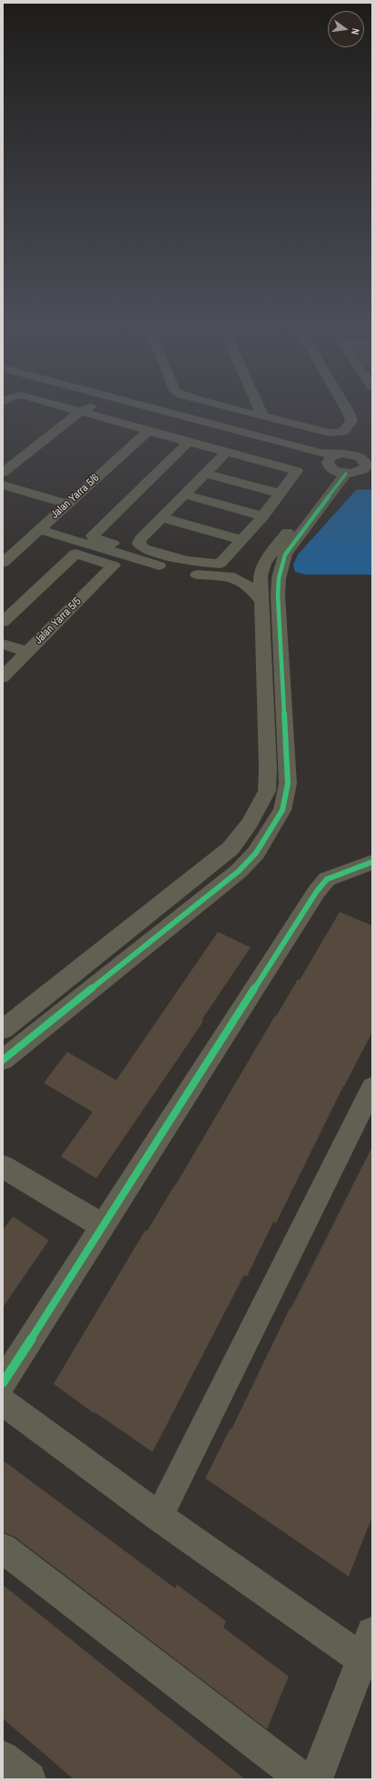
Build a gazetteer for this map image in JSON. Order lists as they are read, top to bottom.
{
  "streets": {
    "street": ["Jalan Yarra 5/6", "Jalan Yarra 5/5"]
  },
  "north": "right"
}
